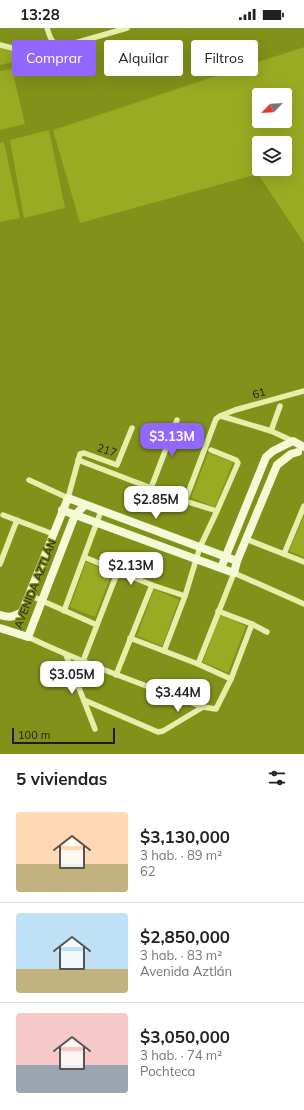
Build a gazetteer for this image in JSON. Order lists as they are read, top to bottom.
{
  "streets": {
    "street": ["61", "217", "AVENIDA AZTLÁN"]
  },
  "scale_bar": "100 m",
  "north": "bottom left",
  "page": {
    "status": "13:28",
    "chip": ["Comprar", "Alquilar", "Filtros"],
    "price": [
      "$3.13M",
      "$2.85M",
      "$2.13M",
      "$3.05M",
      "$3.44M"
    ],
    "scale": "100 m",
    "heading": "5 viviendas",
    "list": [
      {
        "name": "$3,130,000",
        "note": "3 hab. · 89 m² · 62"
      },
      {
        "name": "$2,850,000",
        "note": "3 hab. · 83 m² · Avenida Aztlán"
      },
      {
        "name": "$3,050,000",
        "note": "3 hab. · 74 m² · Pochteca"
      }
    ]
  }
}
